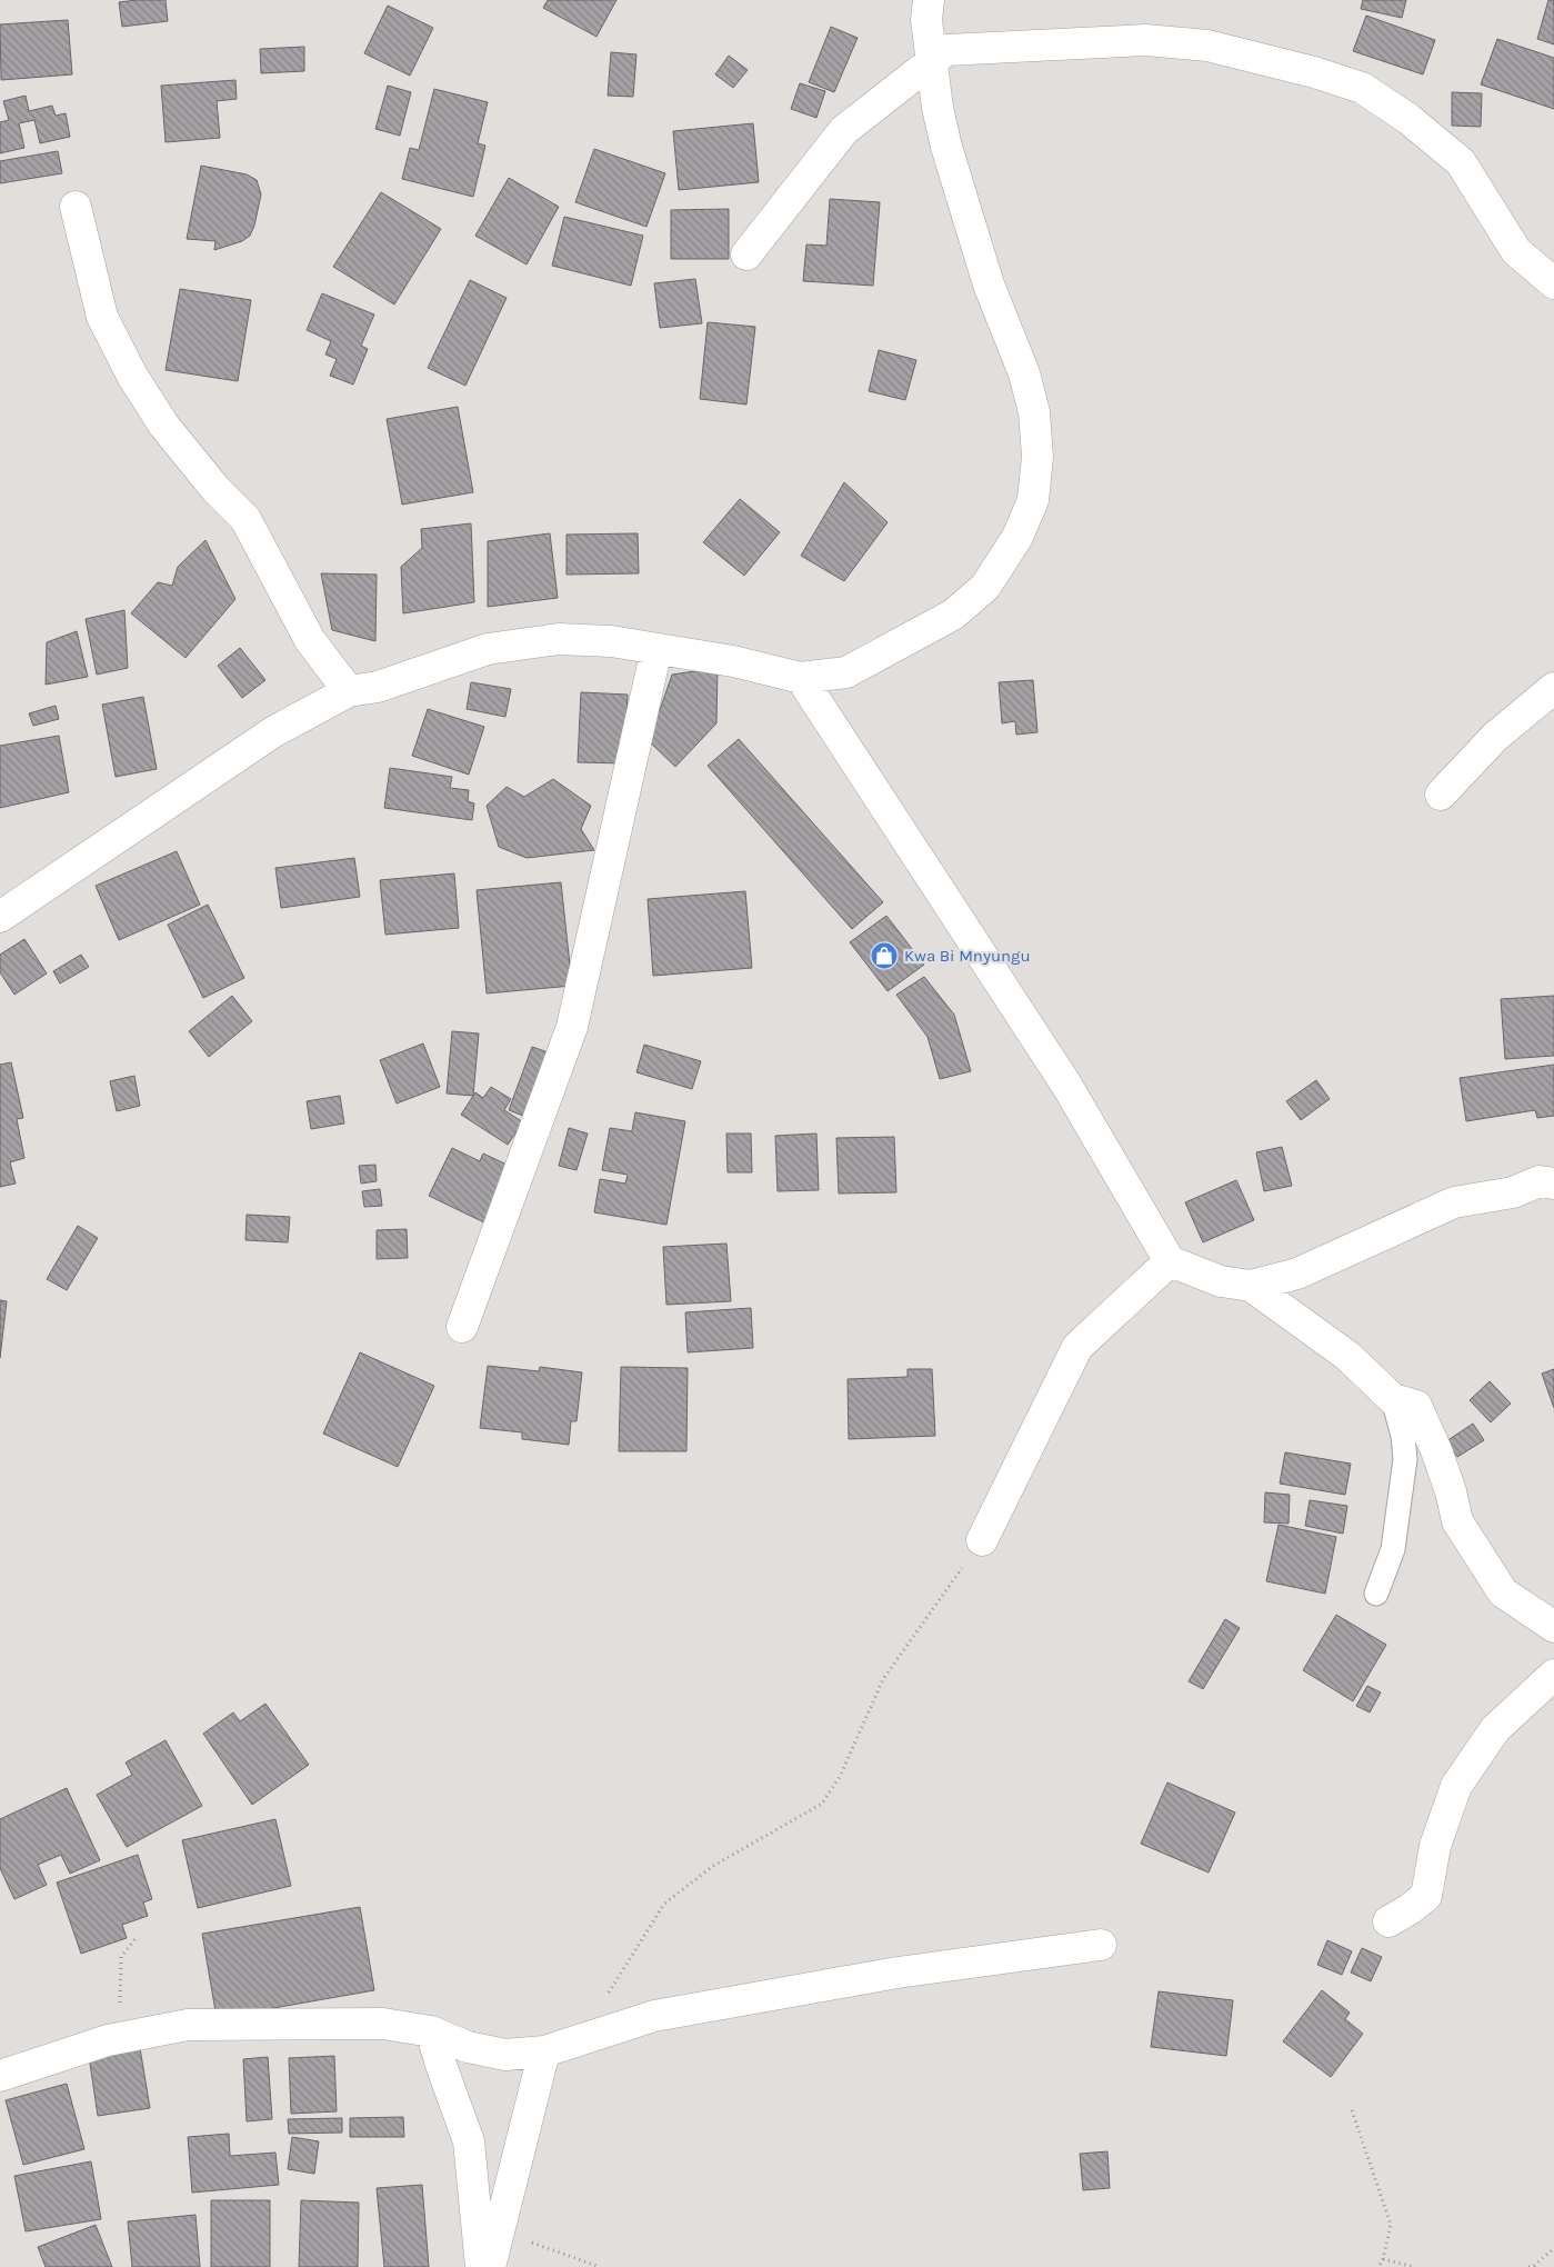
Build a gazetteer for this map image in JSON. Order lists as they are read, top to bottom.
{
  "places": {
    "shop": ["Kwa Bi Mnyungu"]
  }
}
